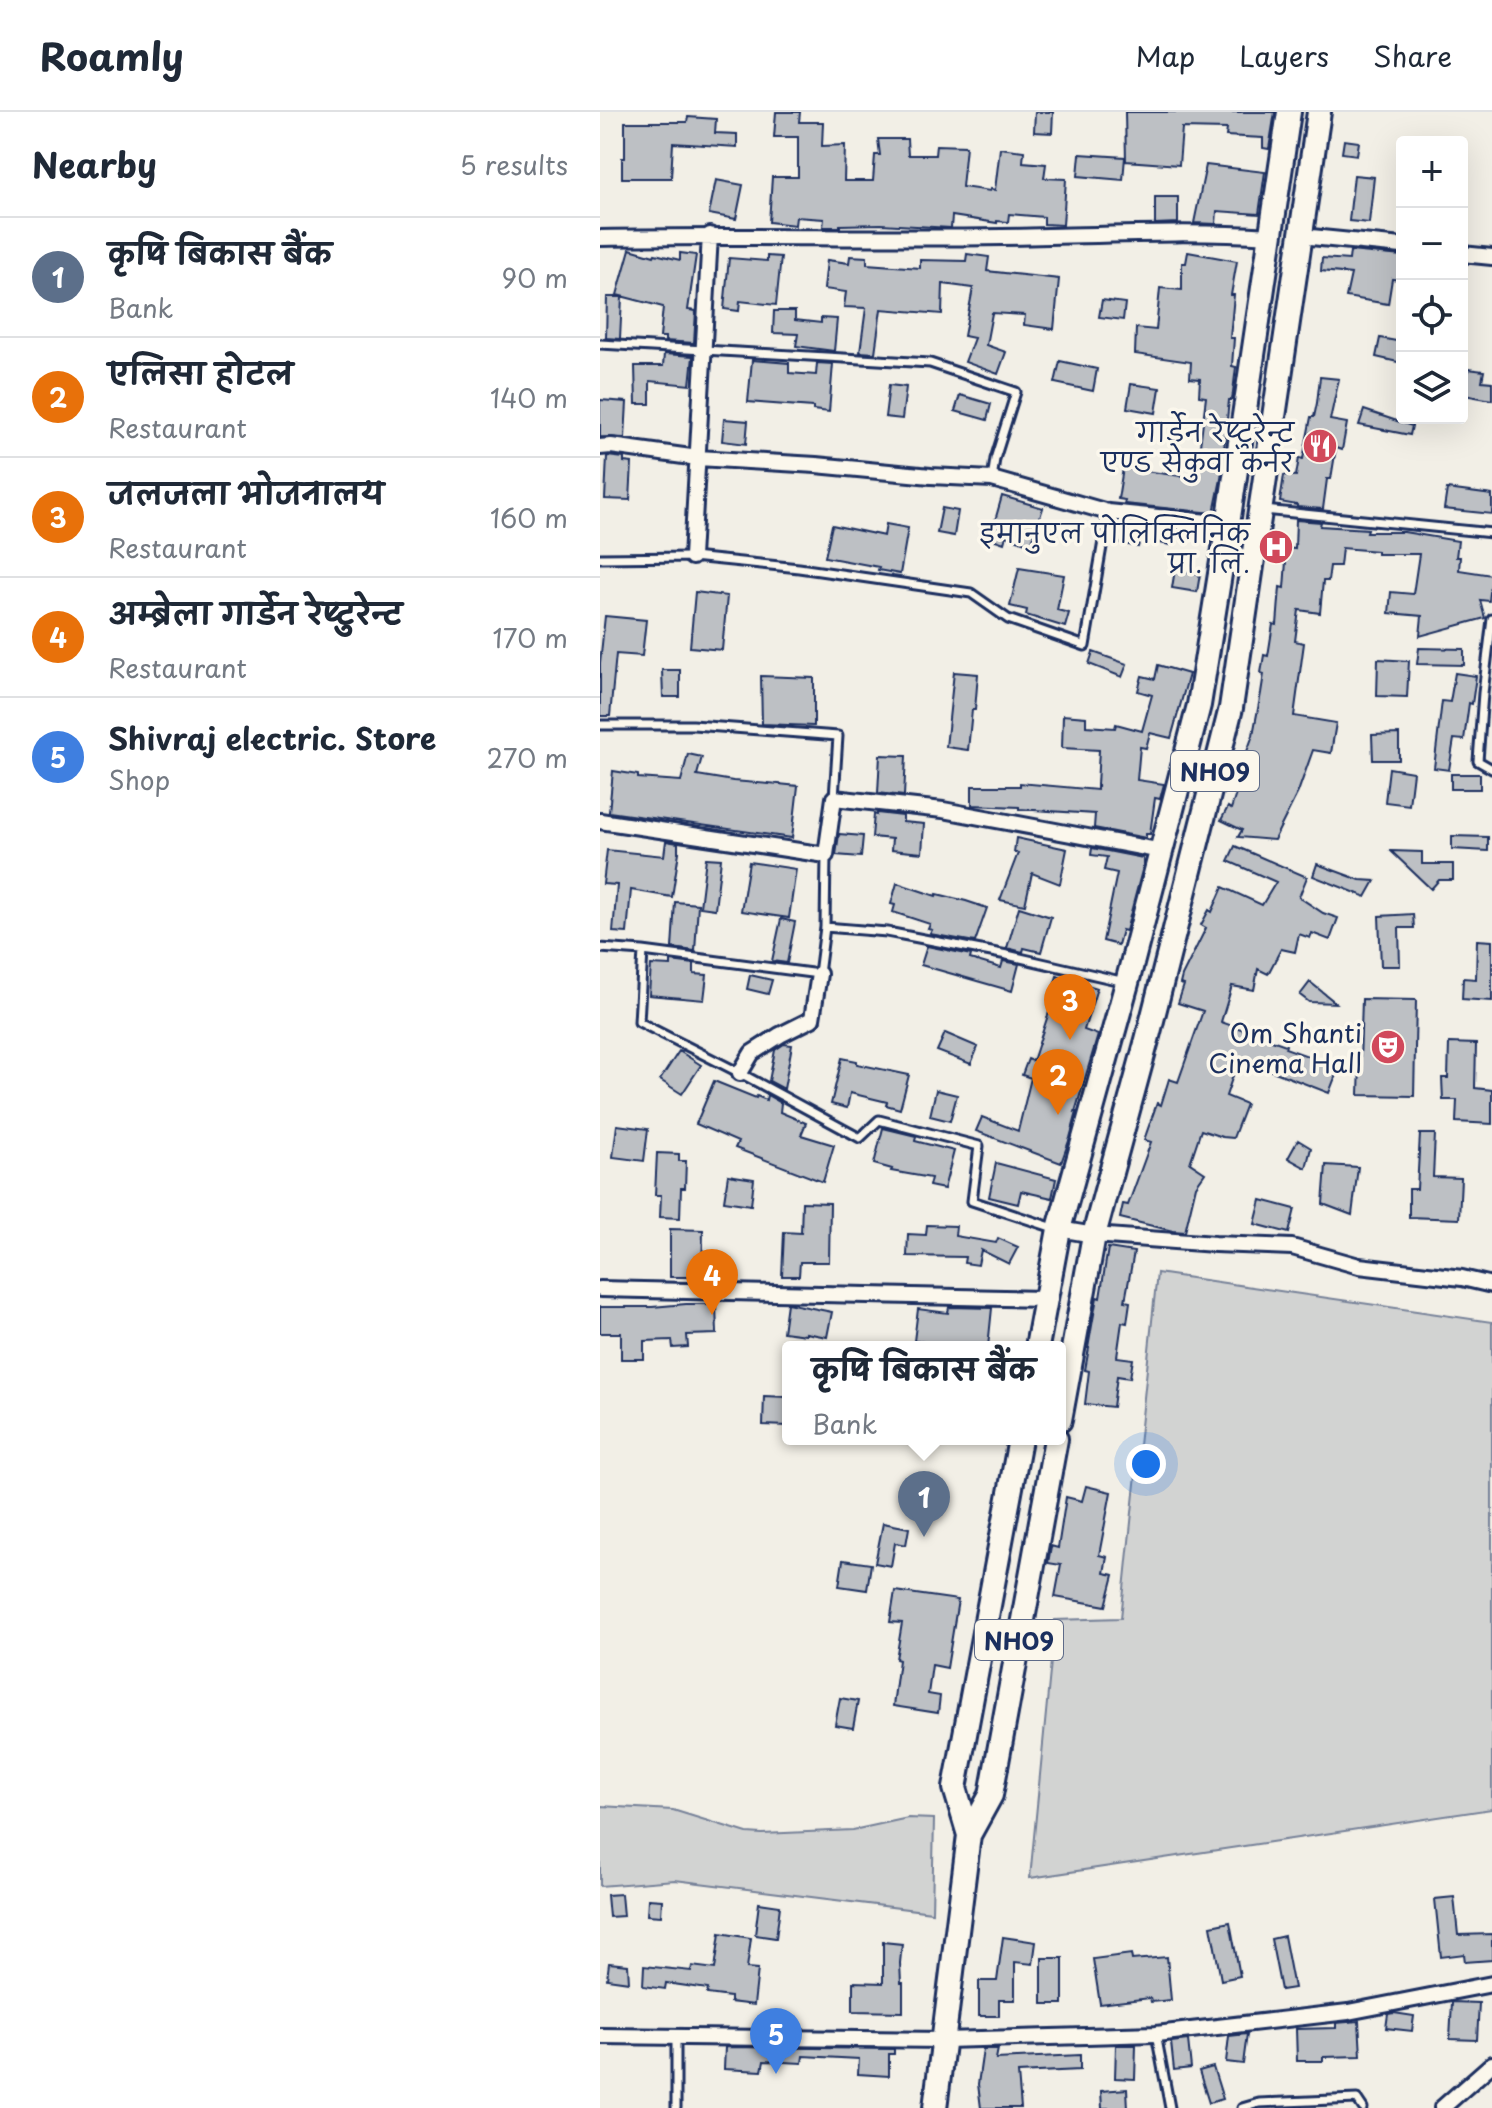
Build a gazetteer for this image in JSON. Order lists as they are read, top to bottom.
{
  "streets": {
    "main road": ["NH09"]
  },
  "places": {
    "restaurant": ["गार्डेन रेष्टुरेन्ट एण्ड सेकुवा कर्नर"],
    "hospital": ["इमानुएल पोलिक्लिनिक प्रा. लि."],
    "theatre": ["Om Shanti Cinema Hall"]
  },
  "page": {
    "header": "Roamly",
    "nav": ["Map", "Layers", "Share"],
    "heading": ["Nearby", "5 results"],
    "map_buttons": ["+", "−"],
    "list": [
      {
        "mark": "1",
        "name": "कृषि बिकास बैंक",
        "note": "Bank",
        "value": "90 m"
      },
      {
        "mark": "2",
        "name": "एलिसा होटल",
        "note": "Restaurant",
        "value": "140 m"
      },
      {
        "mark": "3",
        "name": "जलजला भोजनालय",
        "note": "Restaurant",
        "value": "160 m"
      },
      {
        "mark": "4",
        "name": "अम्ब्रेला गार्डेन रेष्टुरेन्ट",
        "note": "Restaurant",
        "value": "170 m"
      },
      {
        "mark": "5",
        "name": "Shivraj electric. Store",
        "note": "Shop",
        "value": "270 m"
      }
    ],
    "pins": [
      "3",
      "2",
      "4",
      "1",
      "5"
    ],
    "popup": ["कृषि बिकास बैंक", "Bank"]
  }
}
